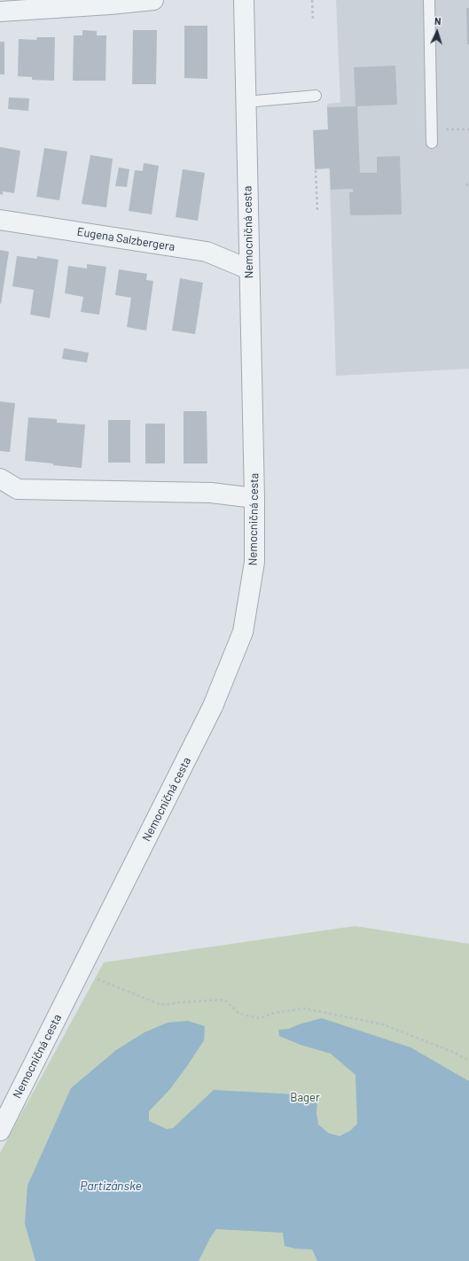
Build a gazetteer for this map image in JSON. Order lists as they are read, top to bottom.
{
  "streets": {
    "street": ["Nemocničná cesta", "Eugena Salzbergera"]
  },
  "crossings": [
    ["Nemocničná cesta", "Eugena Salzbergera"]
  ],
  "water": ["Partizánske"],
  "parks": ["Bager"],
  "north": "top"
}
